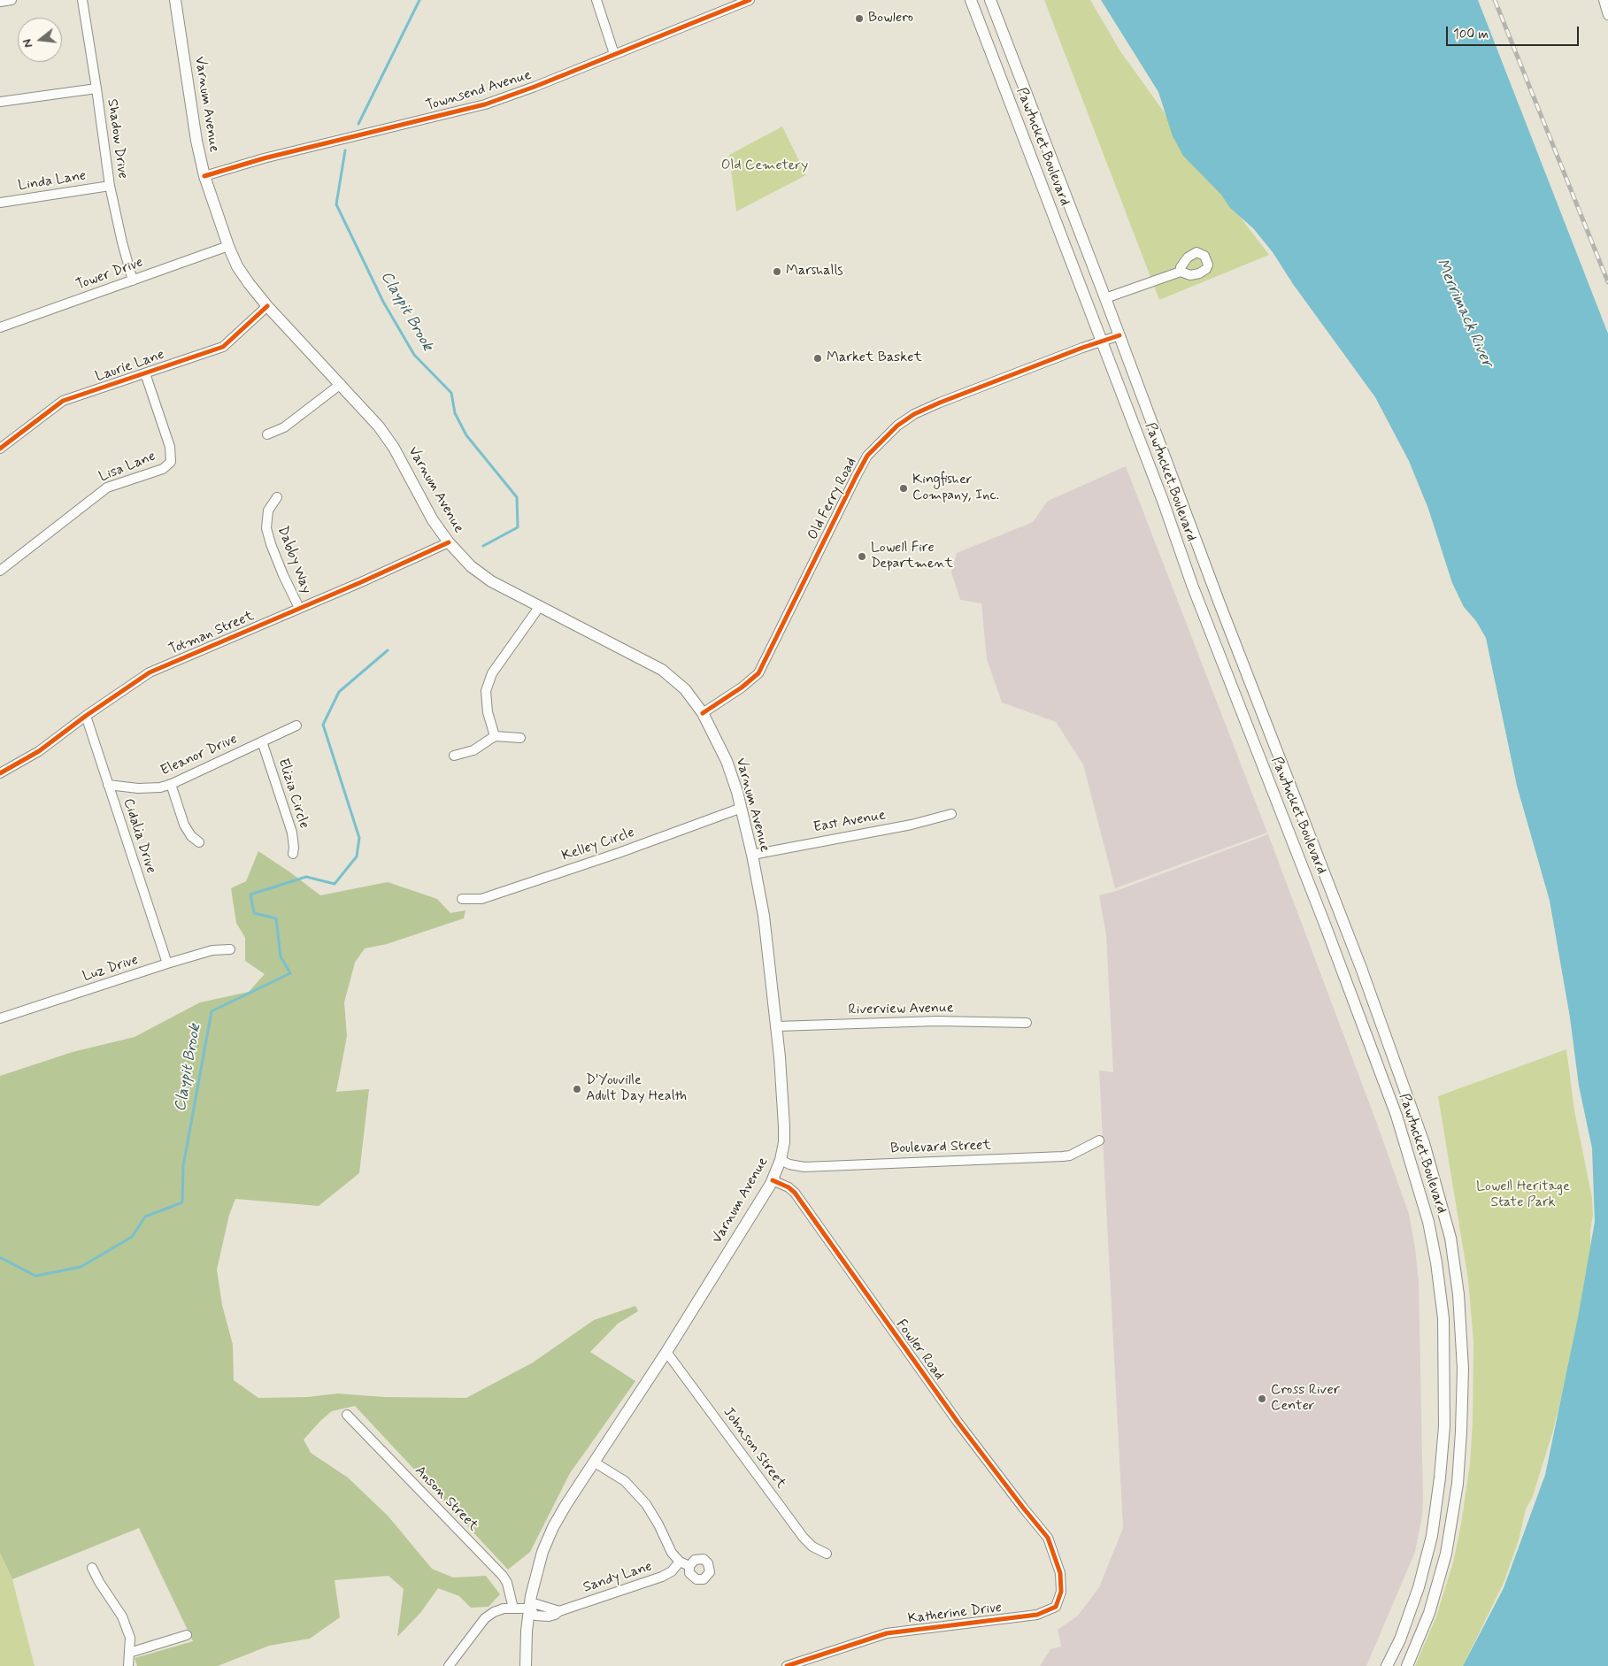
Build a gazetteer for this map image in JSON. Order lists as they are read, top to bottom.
{
  "streets": {
    "main road": ["Varnum Avenue", "Pawtucket Boulevard"],
    "street": [
      "Townsend Avenue",
      "Shadow Drive",
      "Linda Lane",
      "Tower Drive",
      "Laurie Lane",
      "Lisa Lane",
      "Old Ferry Road",
      "Dabby Way",
      "Totman Street",
      "Eleanor Drive",
      "Elizia Circle",
      "East Avenue",
      "Cidalia Drive",
      "Kelley Circle",
      "Luz Drive",
      "Riverview Avenue",
      "Boulevard Street",
      "Fowler Road",
      "Johnson Street",
      "Anson Street",
      "Sandy Lane",
      "Katherine Drive"
    ]
  },
  "crossings": [
    ["Townsend Avenue", "Varnum Avenue"],
    ["Varnum Avenue", "Tower Drive"],
    ["Varnum Avenue", "Laurie Lane"],
    ["Varnum Avenue", "Old Ferry Road"],
    ["Varnum Avenue", "Totman Street"],
    ["Varnum Avenue", "East Avenue"],
    ["Varnum Avenue", "Kelley Circle"],
    ["Varnum Avenue", "Riverview Avenue"],
    ["Varnum Avenue", "Boulevard Street"],
    ["Varnum Avenue", "Fowler Road"],
    ["Varnum Avenue", "Johnson Street"],
    ["Varnum Avenue", "Sandy Lane"],
    ["Shadow Drive", "Linda Lane"],
    ["Shadow Drive", "Tower Drive"],
    ["Pawtucket Boulevard", "Old Ferry Road"],
    ["Laurie Lane", "Lisa Lane"],
    ["Dabby Way", "Totman Street"],
    ["Totman Street", "Cidalia Drive"],
    ["Eleanor Drive", "Elizia Circle"],
    ["Eleanor Drive", "Cidalia Drive"],
    ["Cidalia Drive", "Luz Drive"],
    ["Fowler Road", "Katherine Drive"],
    ["Anson Street", "Sandy Lane"]
  ],
  "water": ["Claypit Brook", "Merrimack River"],
  "parks": ["Old Cemetery", "Lowell Heritage State Park"],
  "places": [
    "Bowlero",
    "Marshalls",
    "Market Basket",
    "Kingfisher Company, Inc.",
    "Lowell Fire Department",
    "D'Youville Adult Day Health",
    "Cross River Center"
  ],
  "scale_bar": "100 m",
  "north": "left"
}
